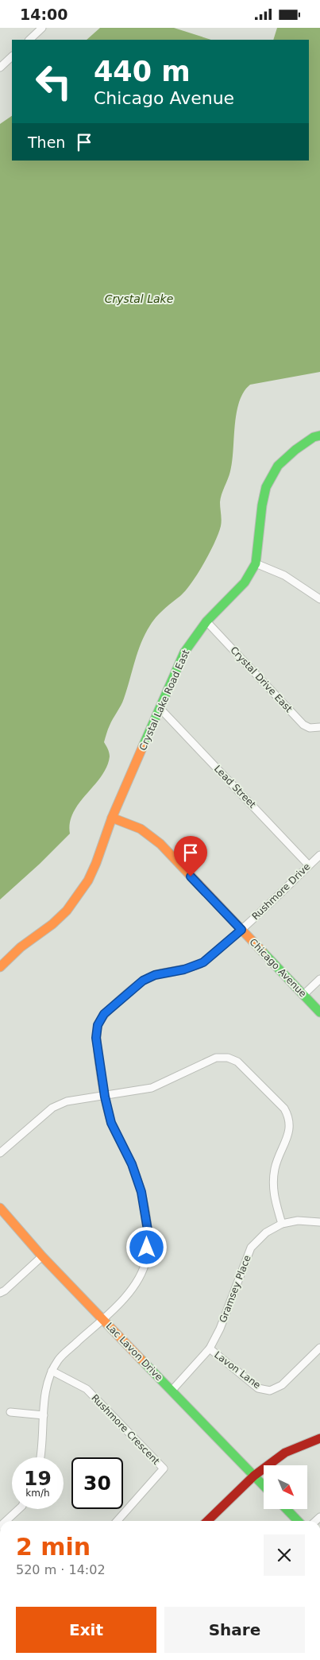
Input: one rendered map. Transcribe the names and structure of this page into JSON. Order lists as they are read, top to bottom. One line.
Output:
{"streets":{"street":["Crystal Drive East","Crystal Lake Road East","Lead Street","Rushmore Drive","Chicago Avenue","Gramsey Place","Lac Lavon Drive","Lavon Lane","Rushmore Crescent"]},"crossings":[["Crystal Drive East","Crystal Lake Road East"],["Crystal Lake Road East","Lead Street"],["Crystal Lake Road East","Chicago Avenue"],["Lead Street","Rushmore Drive"],["Rushmore Drive","Chicago Avenue"],["Rushmore Drive","Lac Lavon Drive"],["Rushmore Drive","Rushmore Crescent"],["Gramsey Place","Lac Lavon Drive"],["Gramsey Place","Lavon Lane"]],"water":["Crystal Lake"],"north":"bottom right","page":{"status":"14:00","turn":["440 m","Chicago Avenue"],"then":"Then","speed":"19 km/h","limit":"30","heading":["2 min","520 m · 14:02"],"buttons":["Exit","Share"]}}
